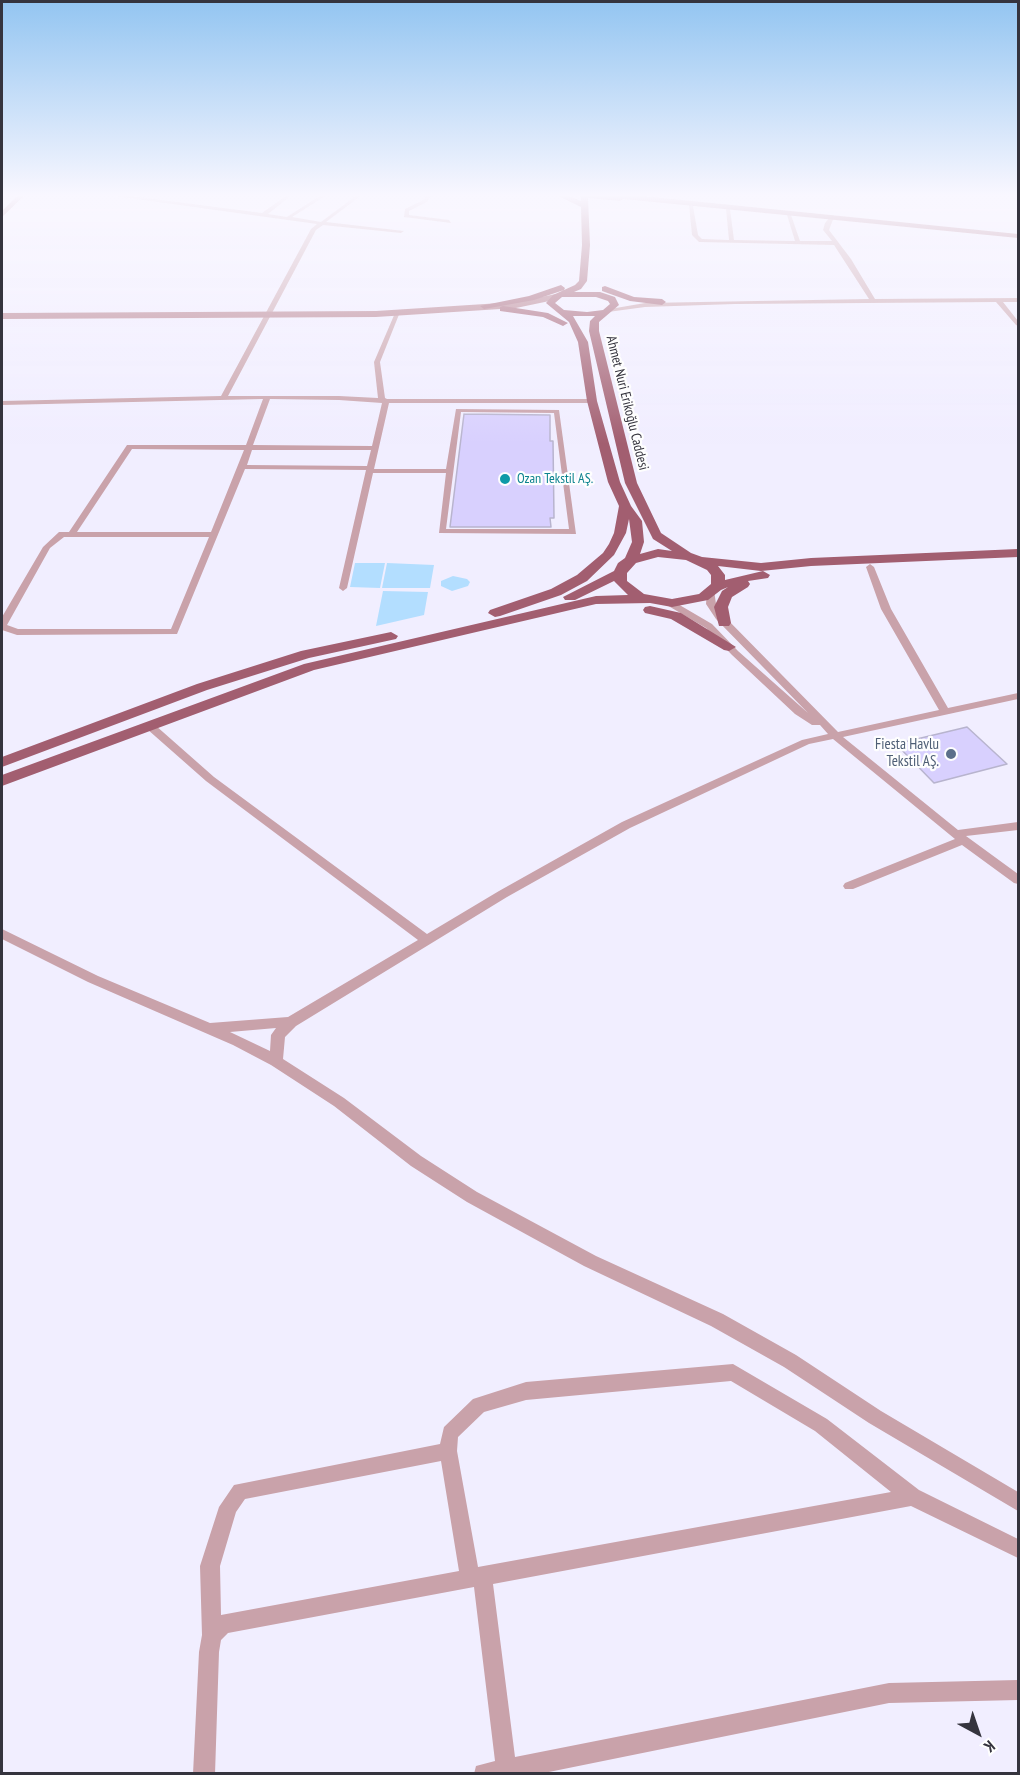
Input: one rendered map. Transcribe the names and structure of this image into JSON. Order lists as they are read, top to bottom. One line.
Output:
{"streets":{"main road":["Ahmet Nuri Erikoğlu Caddesi"]},"places":["Ozan Tekstil AŞ.","Fiesta Havlu Tekstil AŞ."],"north":"bottom right"}
